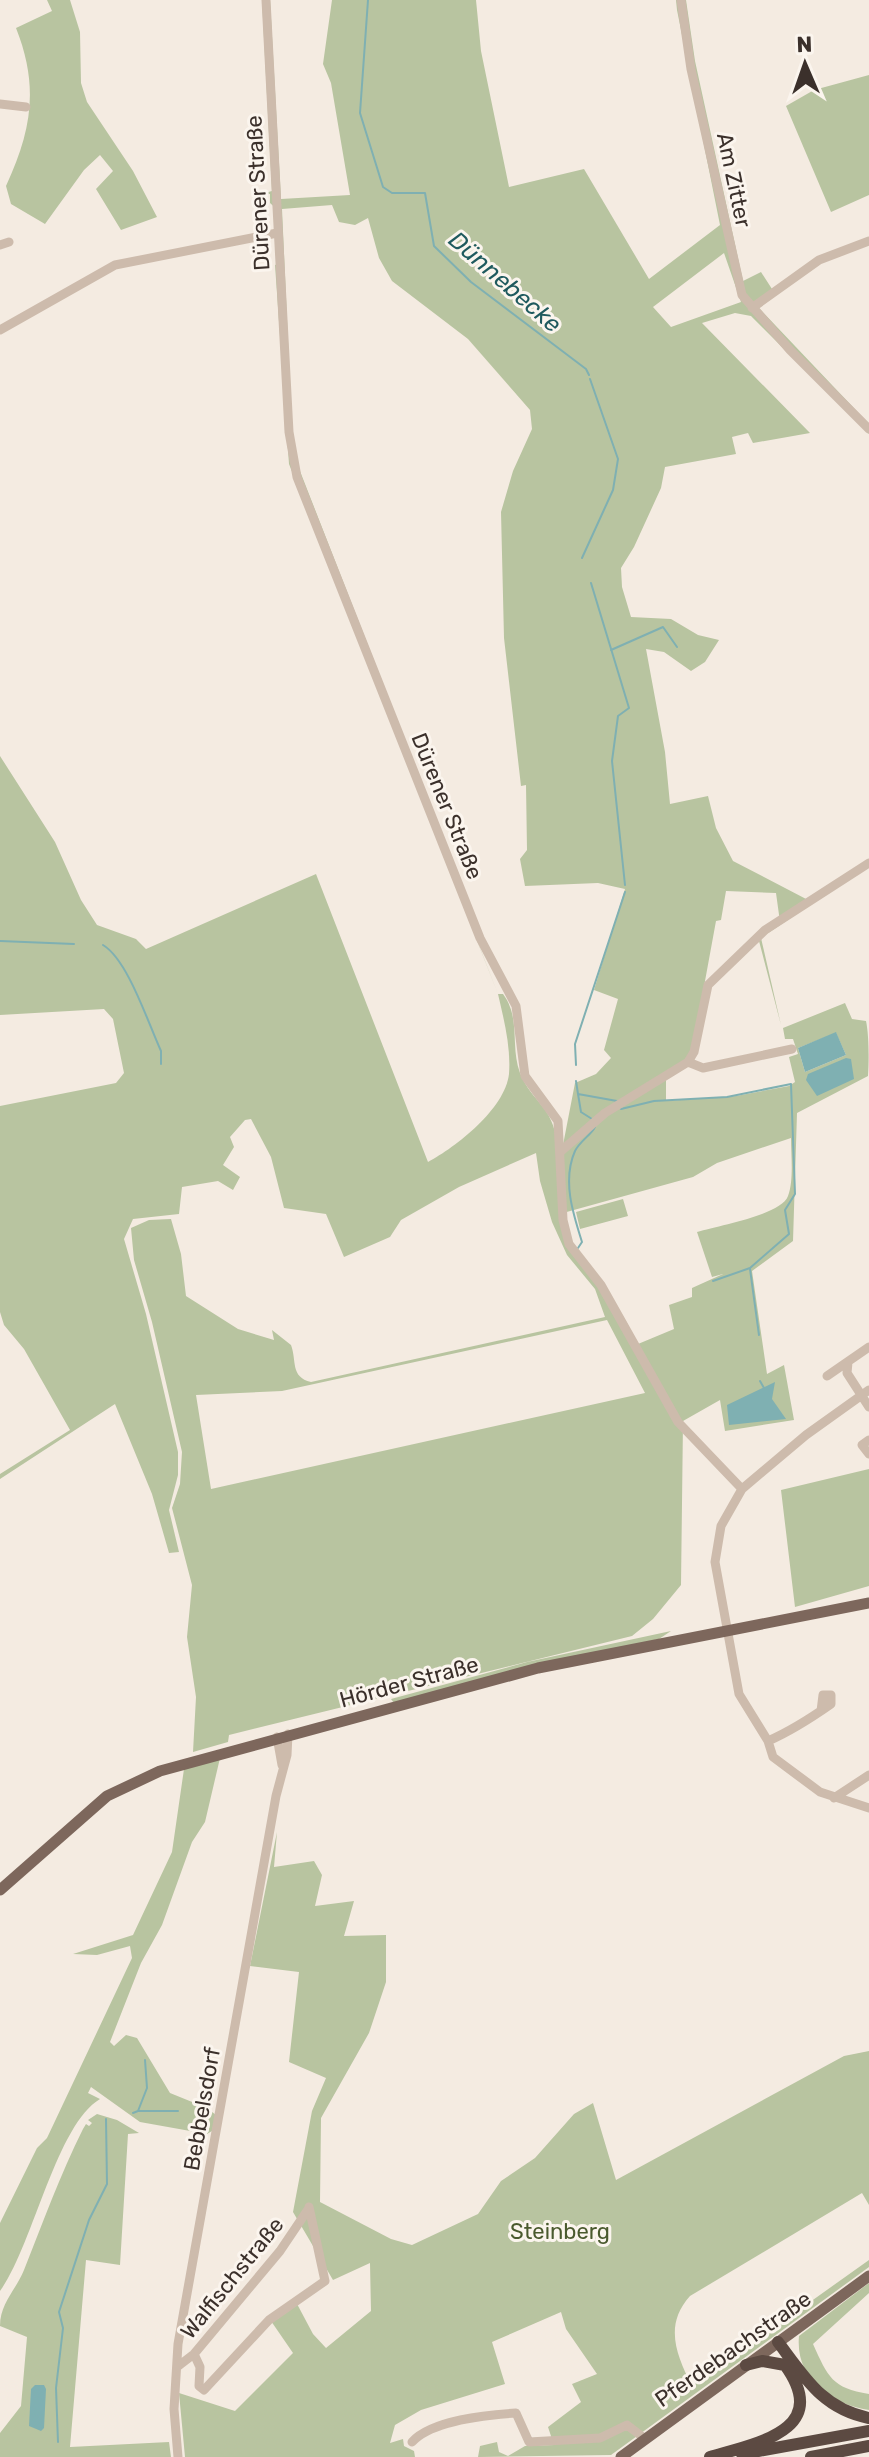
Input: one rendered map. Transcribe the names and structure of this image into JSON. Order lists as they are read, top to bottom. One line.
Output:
{"streets":{"main road":["Hörder Straße","Pferdebachstraße"],"street":["Am Zitter","Dürener Straße","Bebbelsdorf","Walfischstraße"]},"crossings":[["Hörder Straße","Bebbelsdorf"],["Bebbelsdorf","Walfischstraße"]],"water":["Dünnebecke"],"parks":["Steinberg"],"north":"top"}
